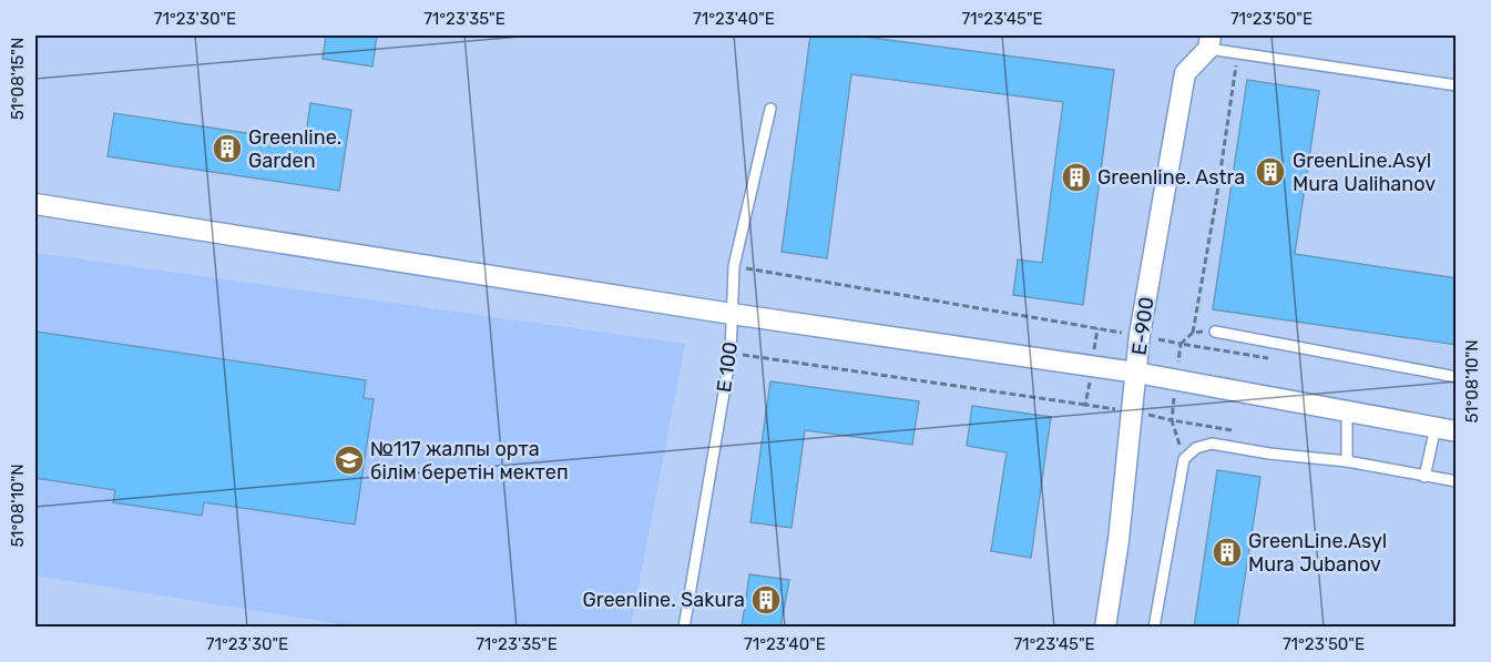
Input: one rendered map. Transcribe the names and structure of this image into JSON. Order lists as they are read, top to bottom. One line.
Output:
{"streets":{"street":["E-900"],"lane":["E 100"]},"places":{"building":["Greenline. Garden","GreenLine.Asyl Mura Ualihanov","Greenline. Astra","GreenLine.Asyl Mura Jubanov","Greenline. Sakura"],"school or university":["№117 жалпы орта білім беретін мектеп"]},"coordinates":["71°23'30\"E","71°23'35\"E","71°23'40\"E","71°23'45\"E","71°23'50\"E","51°08'15\"N","51°08'10\"N"]}
